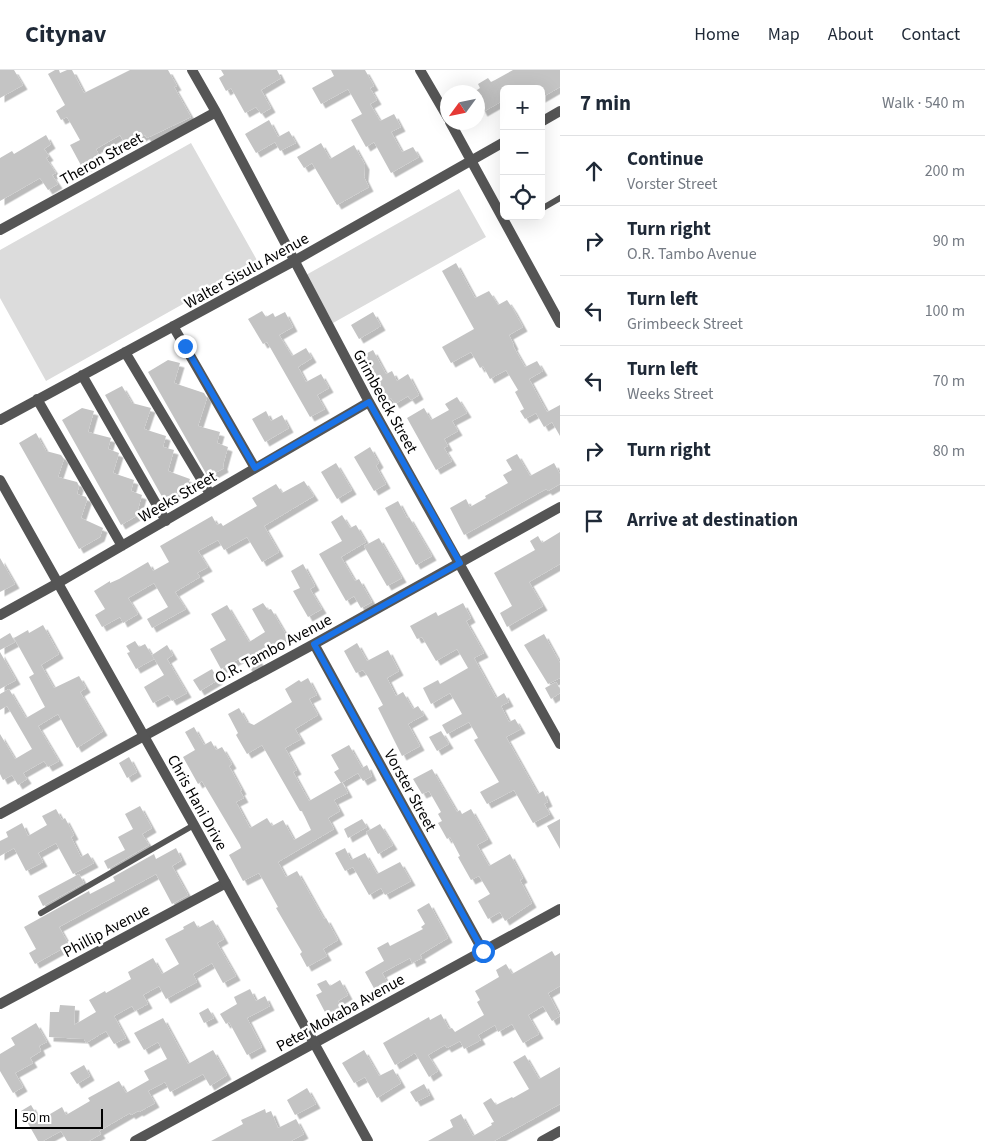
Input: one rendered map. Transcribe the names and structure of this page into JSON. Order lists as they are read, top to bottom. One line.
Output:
{"streets":{"street":["Theron Street","Walter Sisulu Avenue","Grimbeeck Street","Weeks Street","O.R. Tambo Avenue","Vorster Street","Chris Hani Drive","Phillip Avenue","Peter Mokaba Avenue"]},"crossings":[["Theron Street","Grimbeeck Street"],["Walter Sisulu Avenue","Grimbeeck Street"],["Grimbeeck Street","Weeks Street"],["Grimbeeck Street","O.R. Tambo Avenue"],["Weeks Street","Chris Hani Drive"],["O.R. Tambo Avenue","Vorster Street"],["O.R. Tambo Avenue","Chris Hani Drive"],["Vorster Street","Peter Mokaba Avenue"],["Chris Hani Drive","Phillip Avenue"],["Chris Hani Drive","Peter Mokaba Avenue"]],"scale_bar":"50 m","north":"bottom left","page":{"header":"Citynav","nav":["Home","Map","About","Contact"],"heading":["7 min","Walk · 540 m"],"map_buttons":["+","−"],"list":[["Continue","Vorster Street","200 m"],["Turn right","O.R. Tambo Avenue","90 m"],["Turn left","Grimbeeck Street","100 m"],["Turn left","Weeks Street","70 m"],["Turn right","80 m"],"Arrive at destination"],"scale":"50 m"}}
